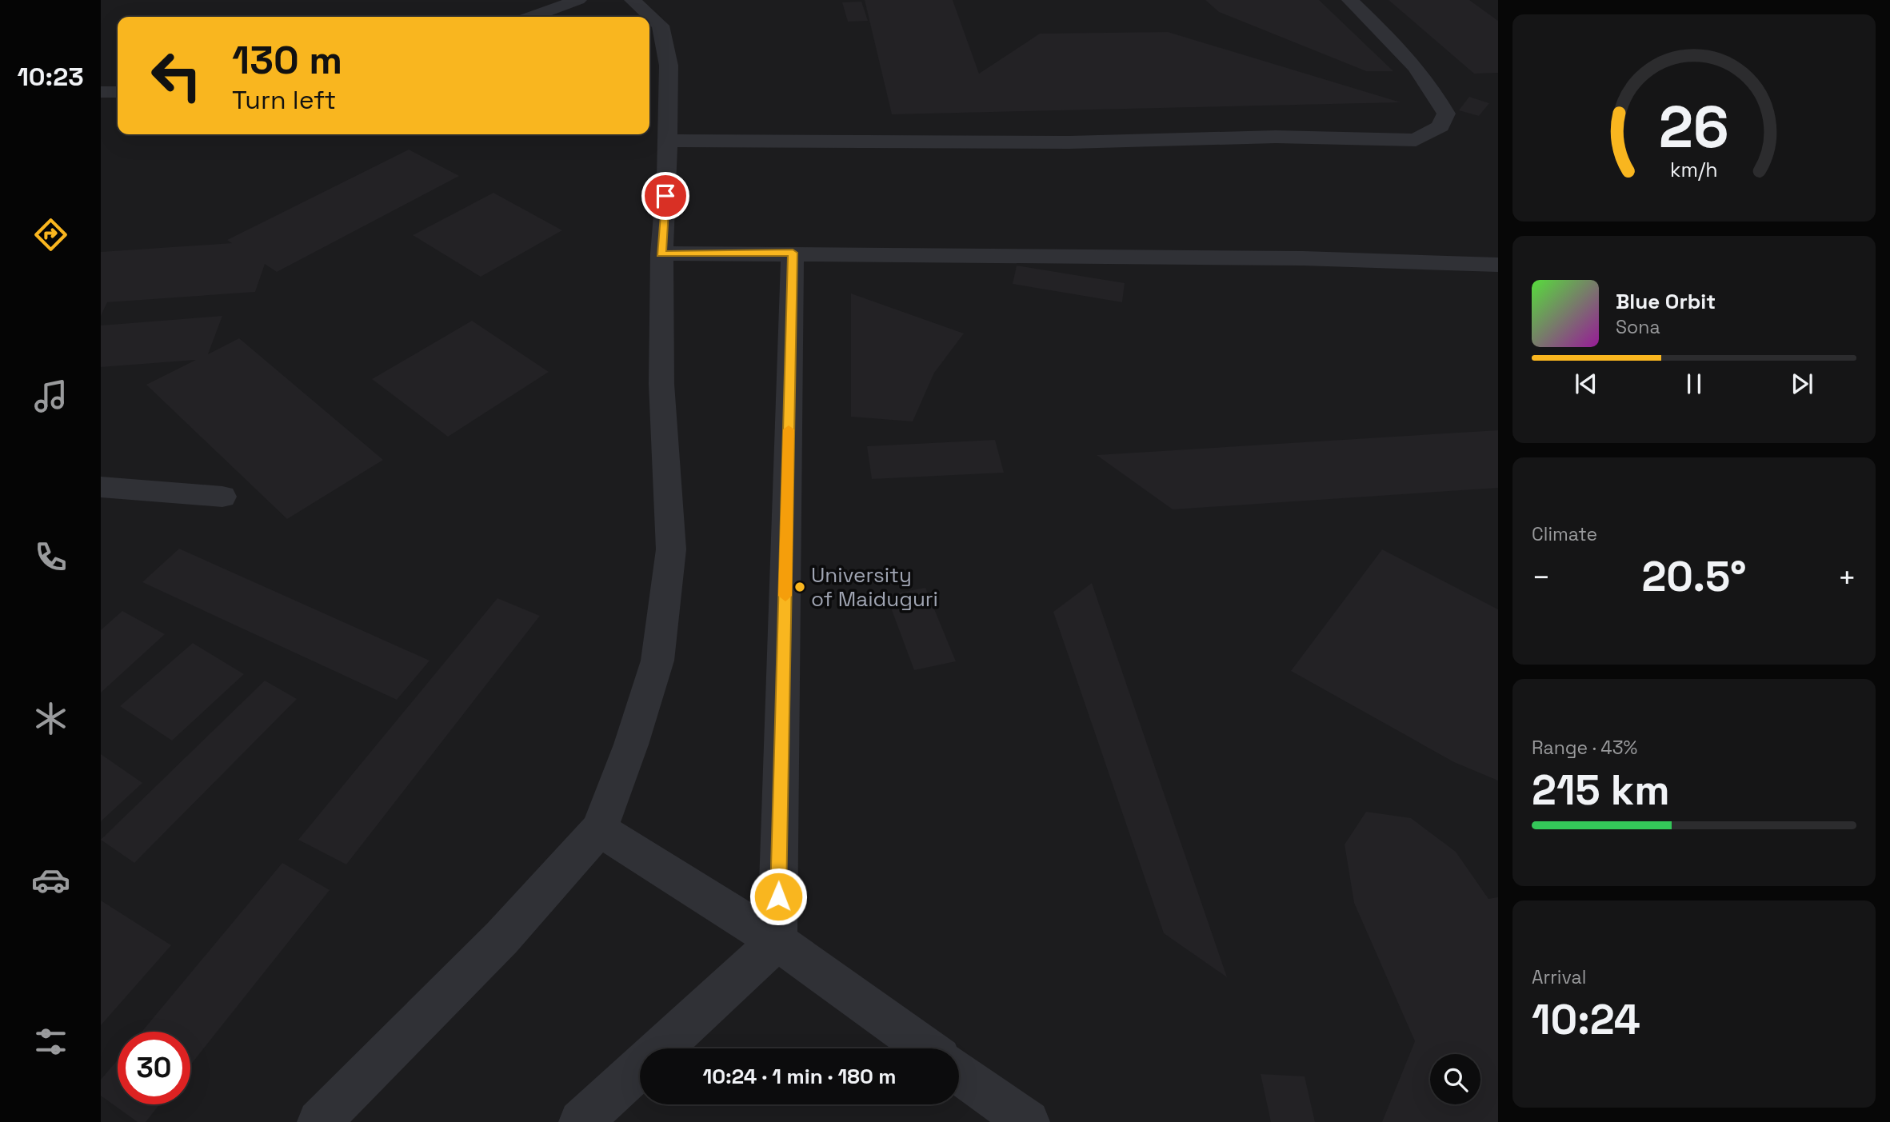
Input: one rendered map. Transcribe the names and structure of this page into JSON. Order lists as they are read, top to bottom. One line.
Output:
{"places":["University of Maiduguri"],"page":{"tabs":"10:23","turn":["130 m","Turn left"],"song":["Blue Orbit","Sona"],"tile":["Climate",["Range · 43%","215 km"],["Arrival","10:24"]],"heat":["−","20.5°","+"],"limit":"30","trip":"10:24 · 1 min · 180 m","gauge":["26","km/h"]}}
